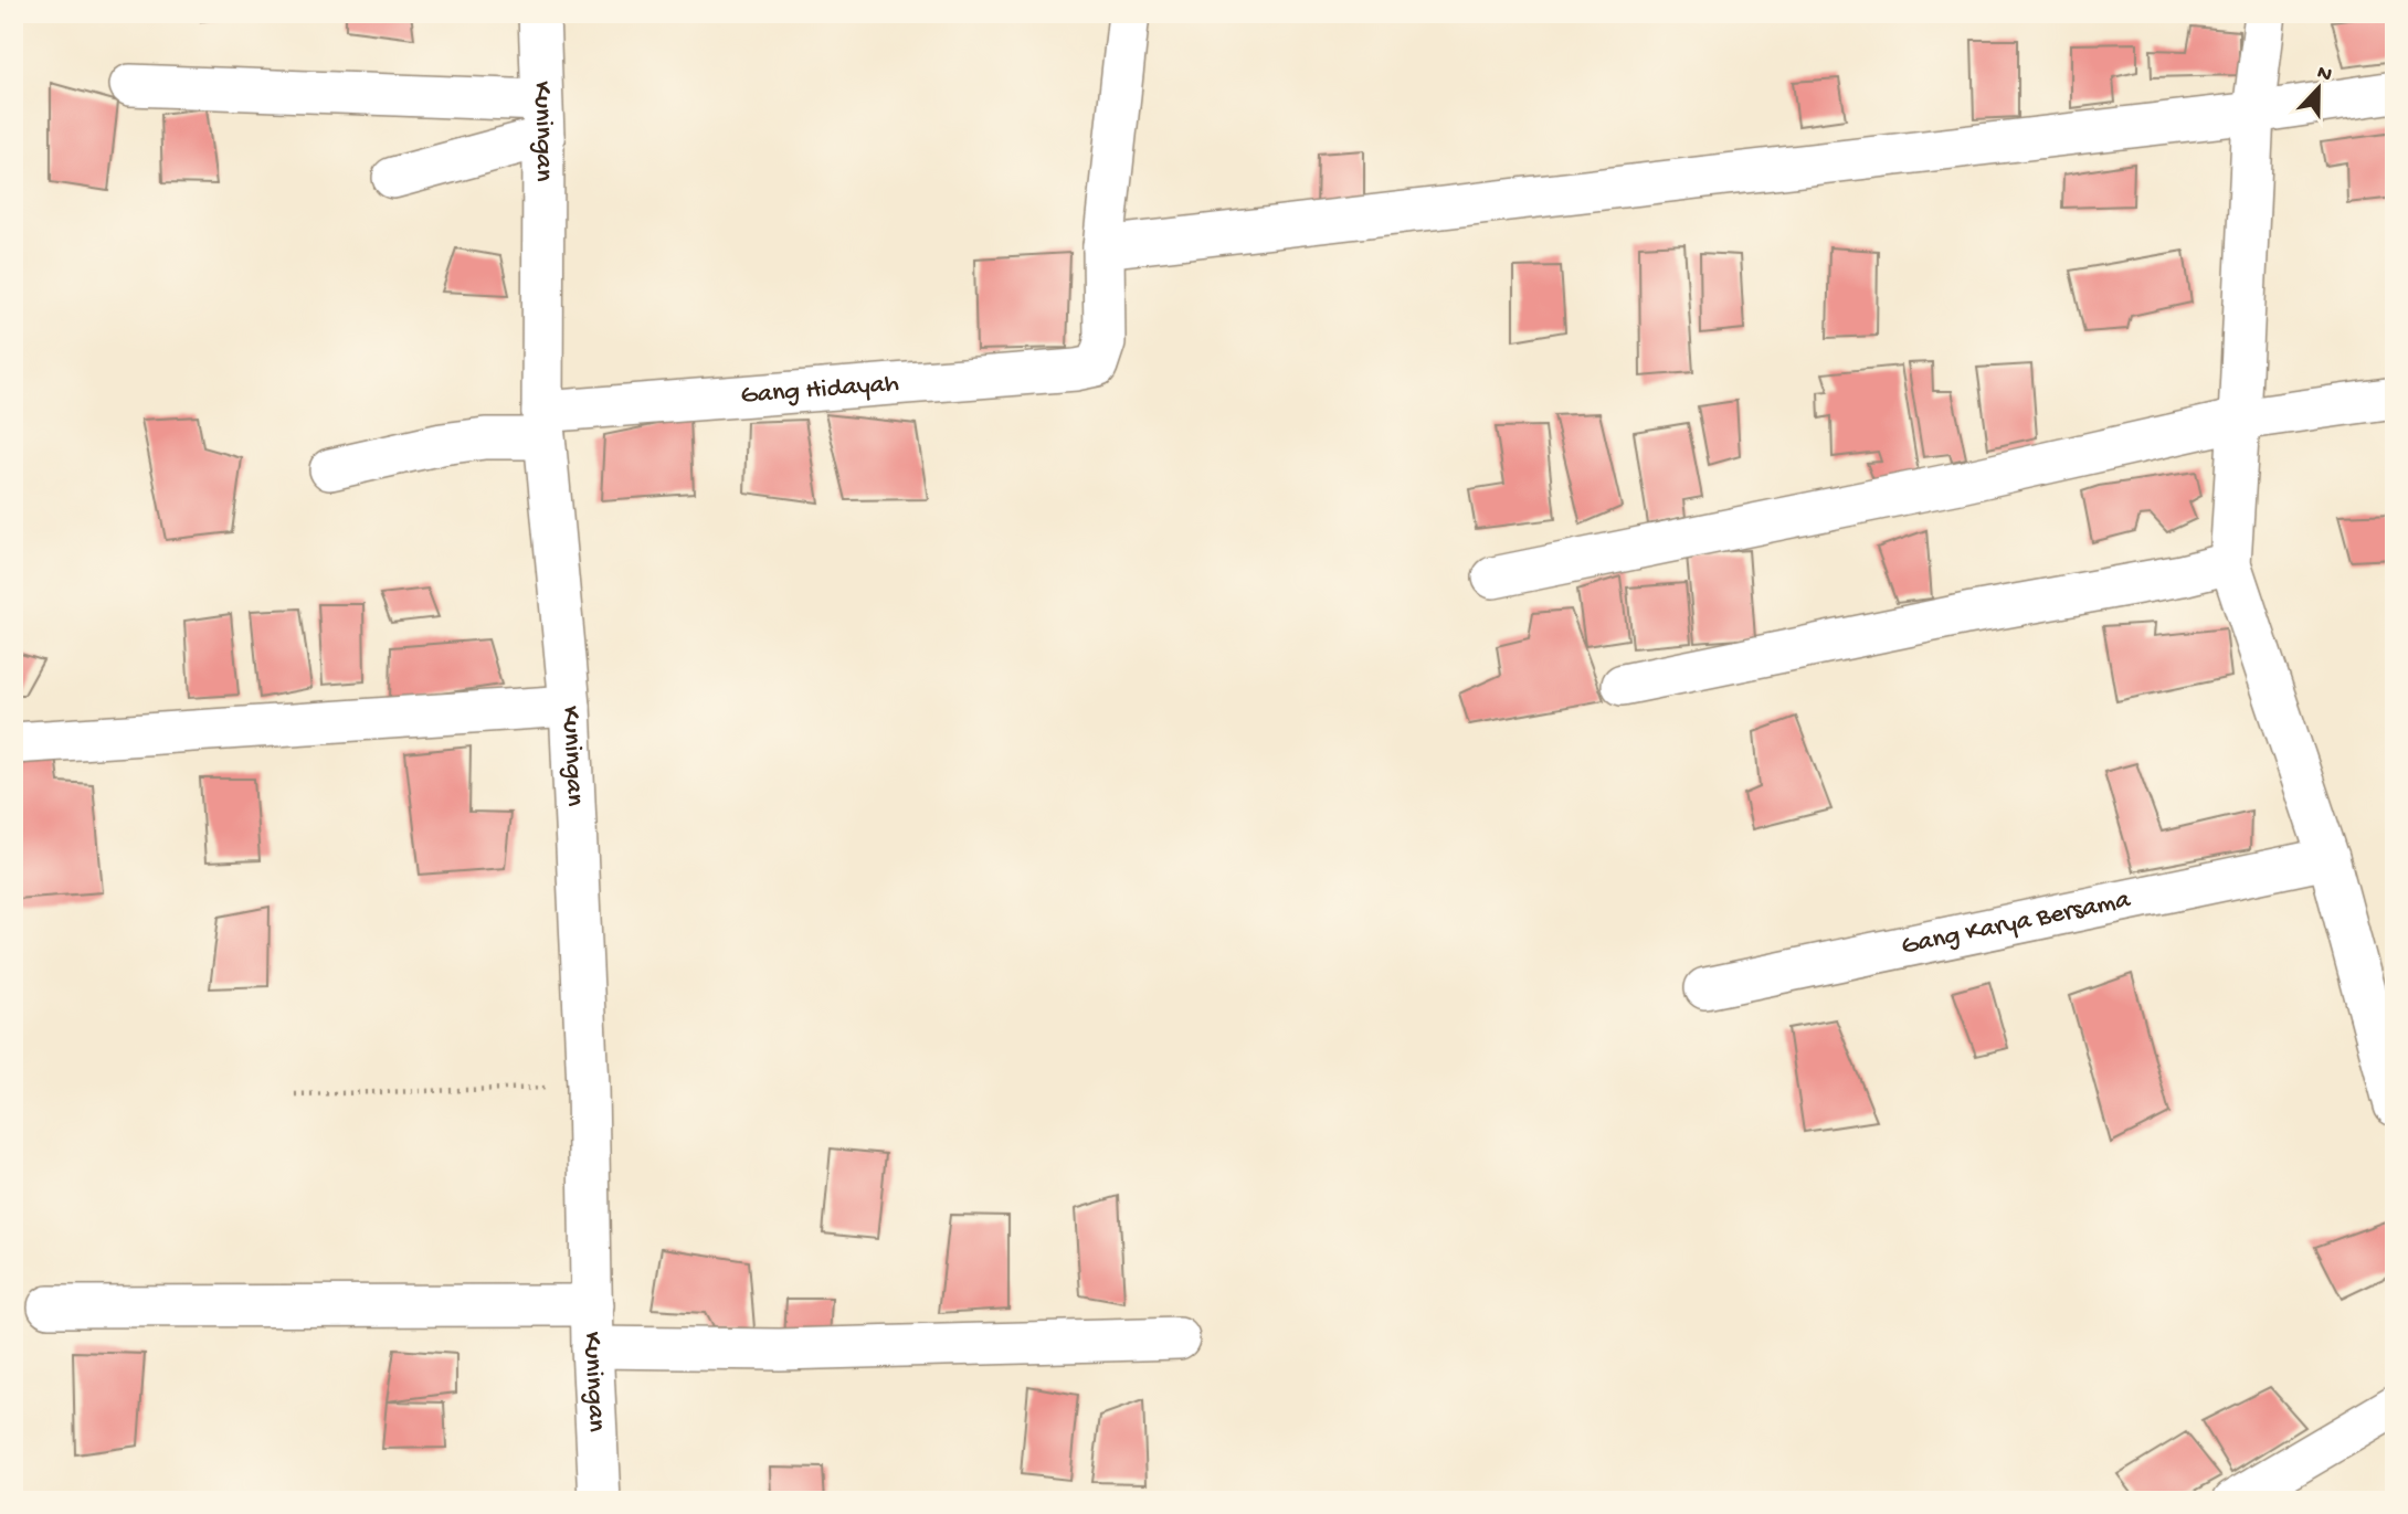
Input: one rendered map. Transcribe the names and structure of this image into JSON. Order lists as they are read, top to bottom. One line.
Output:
{"streets":{"street":["Kuningan","Gang Hidayah","Gang Karya Bersama"]},"crossings":[["Kuningan","Gang Hidayah"]],"north":"top"}
